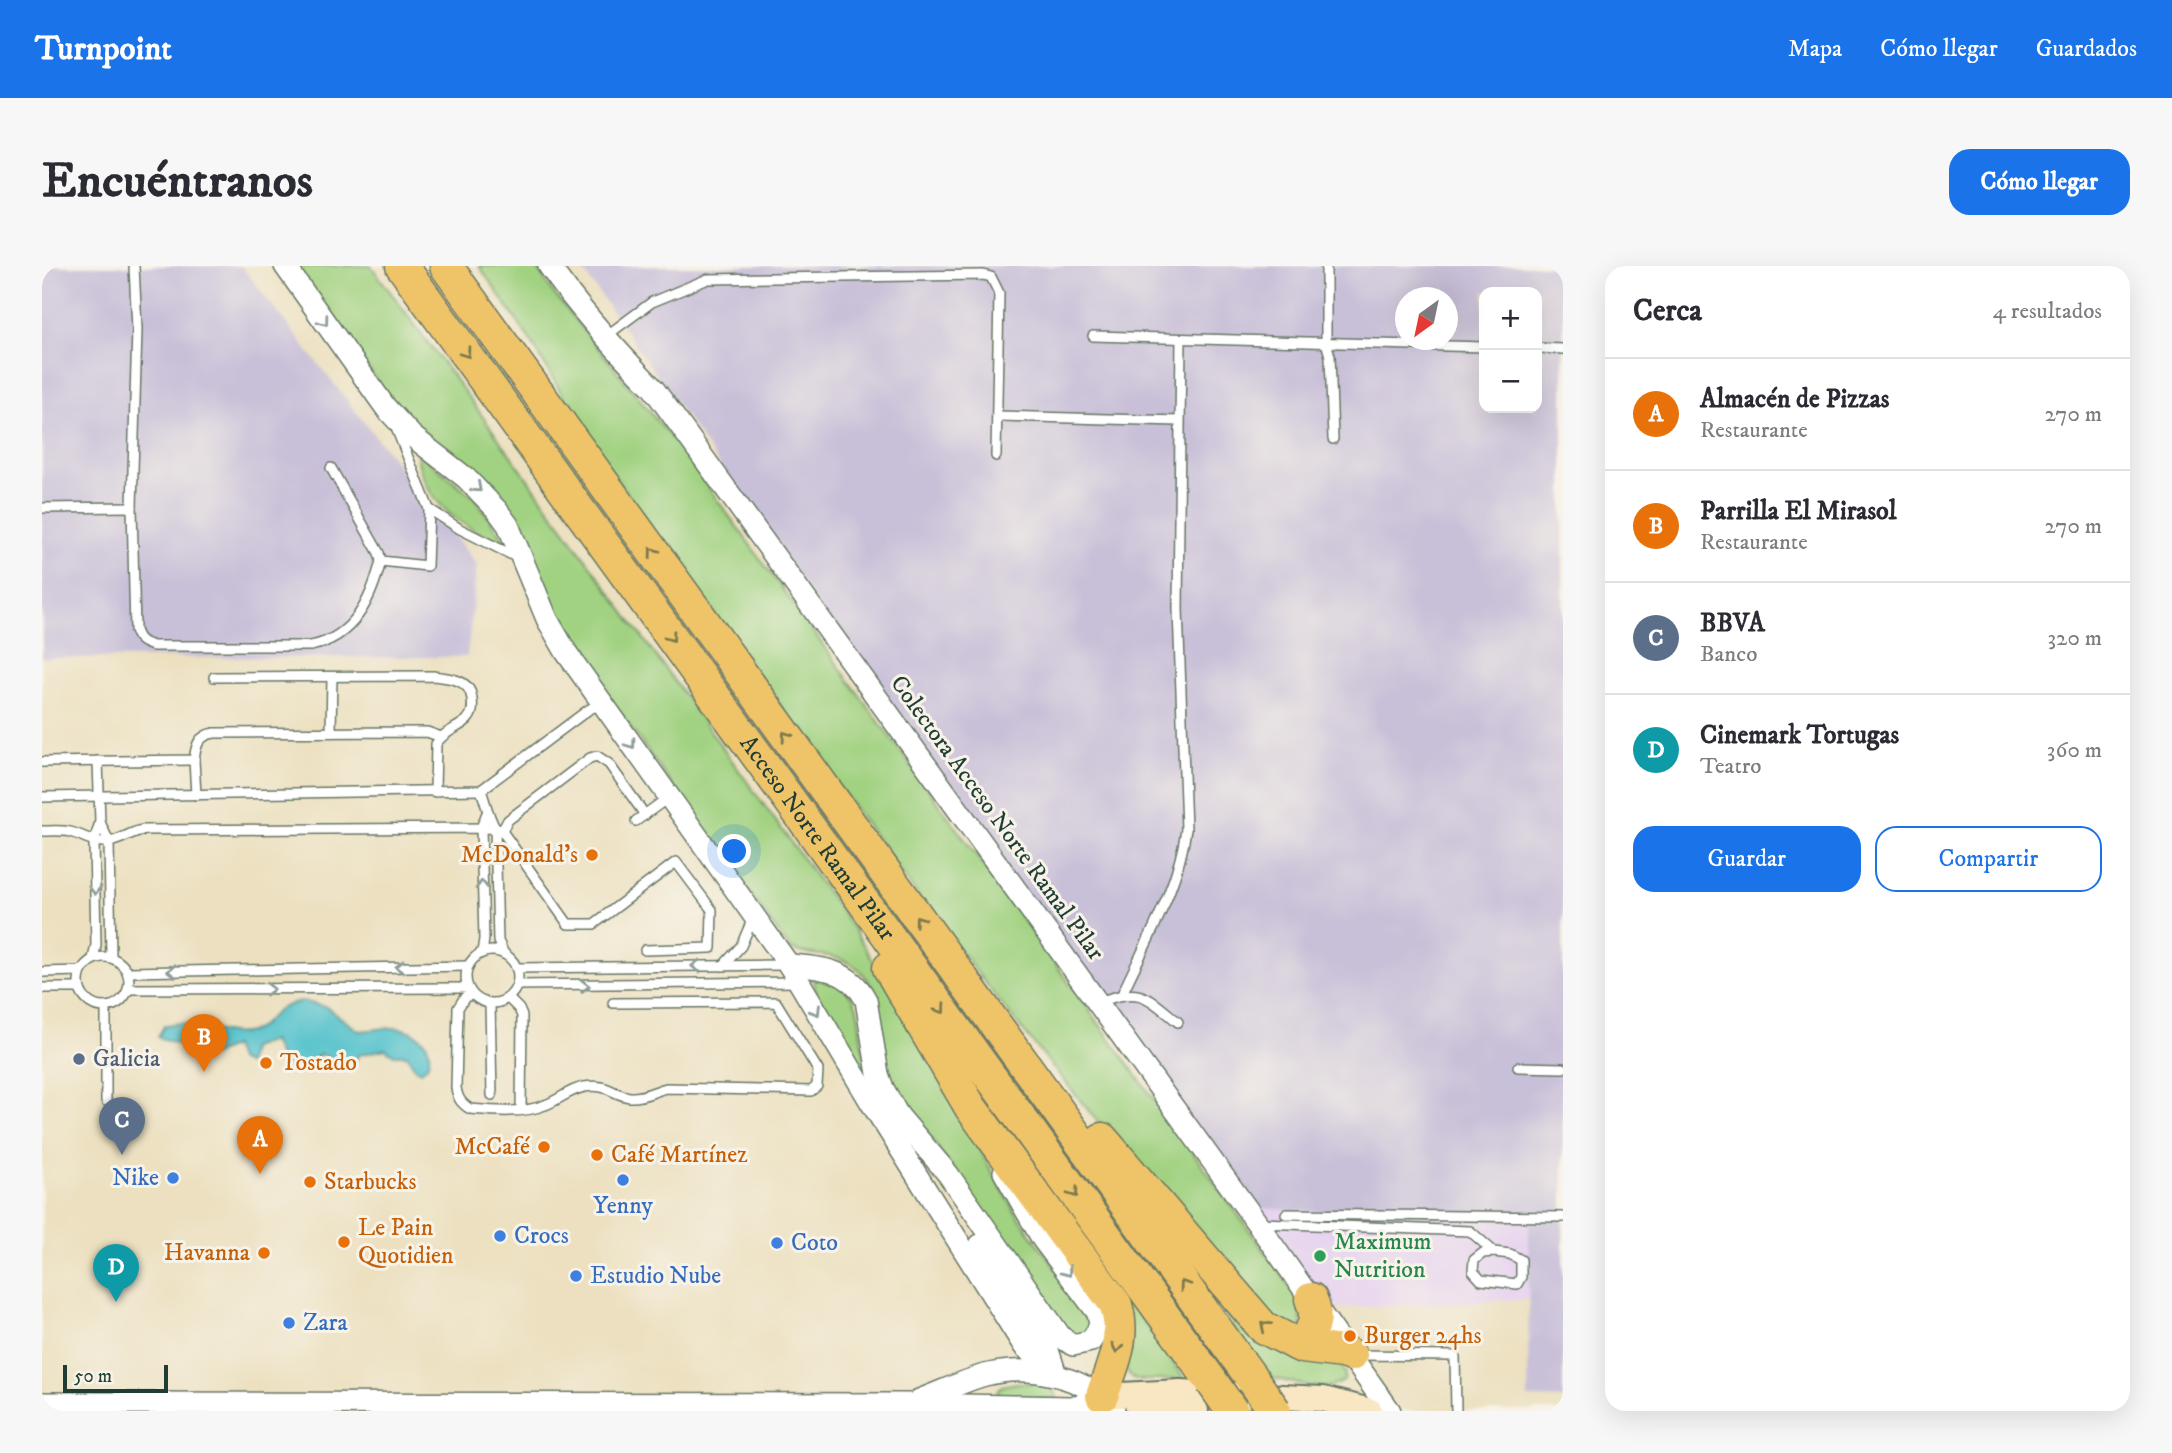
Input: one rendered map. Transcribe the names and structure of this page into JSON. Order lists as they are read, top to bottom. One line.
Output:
{"streets":{"highway":["Acceso Norte Ramal Pilar"],"street":["Colectora Acceso Norte Ramal Pilar"]},"places":["McDonald's","Galicia","Tostado","McCafé","Café Martínez","Nike","Yenny","Starbucks","Crocs","Le Pain Quotidien","Coto","Havanna","Maximum Nutrition","Estudio Nube","Zara","Burger 24hs"],"scale_bar":"50 m","north":"bottom left","page":{"header":"Turnpoint","nav":["Mapa","Cómo llegar","Guardados"],"buttons":["Cómo llegar",["Guardar","Compartir"]],"title":"Encuéntranos","heading":["Cerca","4 resultados"],"map_buttons":["+","−"],"list":[{"mark":"A","name":"Almacén de Pizzas","note":"Restaurante","value":"270 m"},{"mark":"B","name":"Parrilla El Mirasol","note":"Restaurante","value":"270 m"},{"mark":"C","name":"BBVA","note":"Banco","value":"320 m"},{"mark":"D","name":"Cinemark Tortugas","note":"Teatro","value":"360 m"}],"pins":["B","C","A","D"],"scale":"50 m"}}
